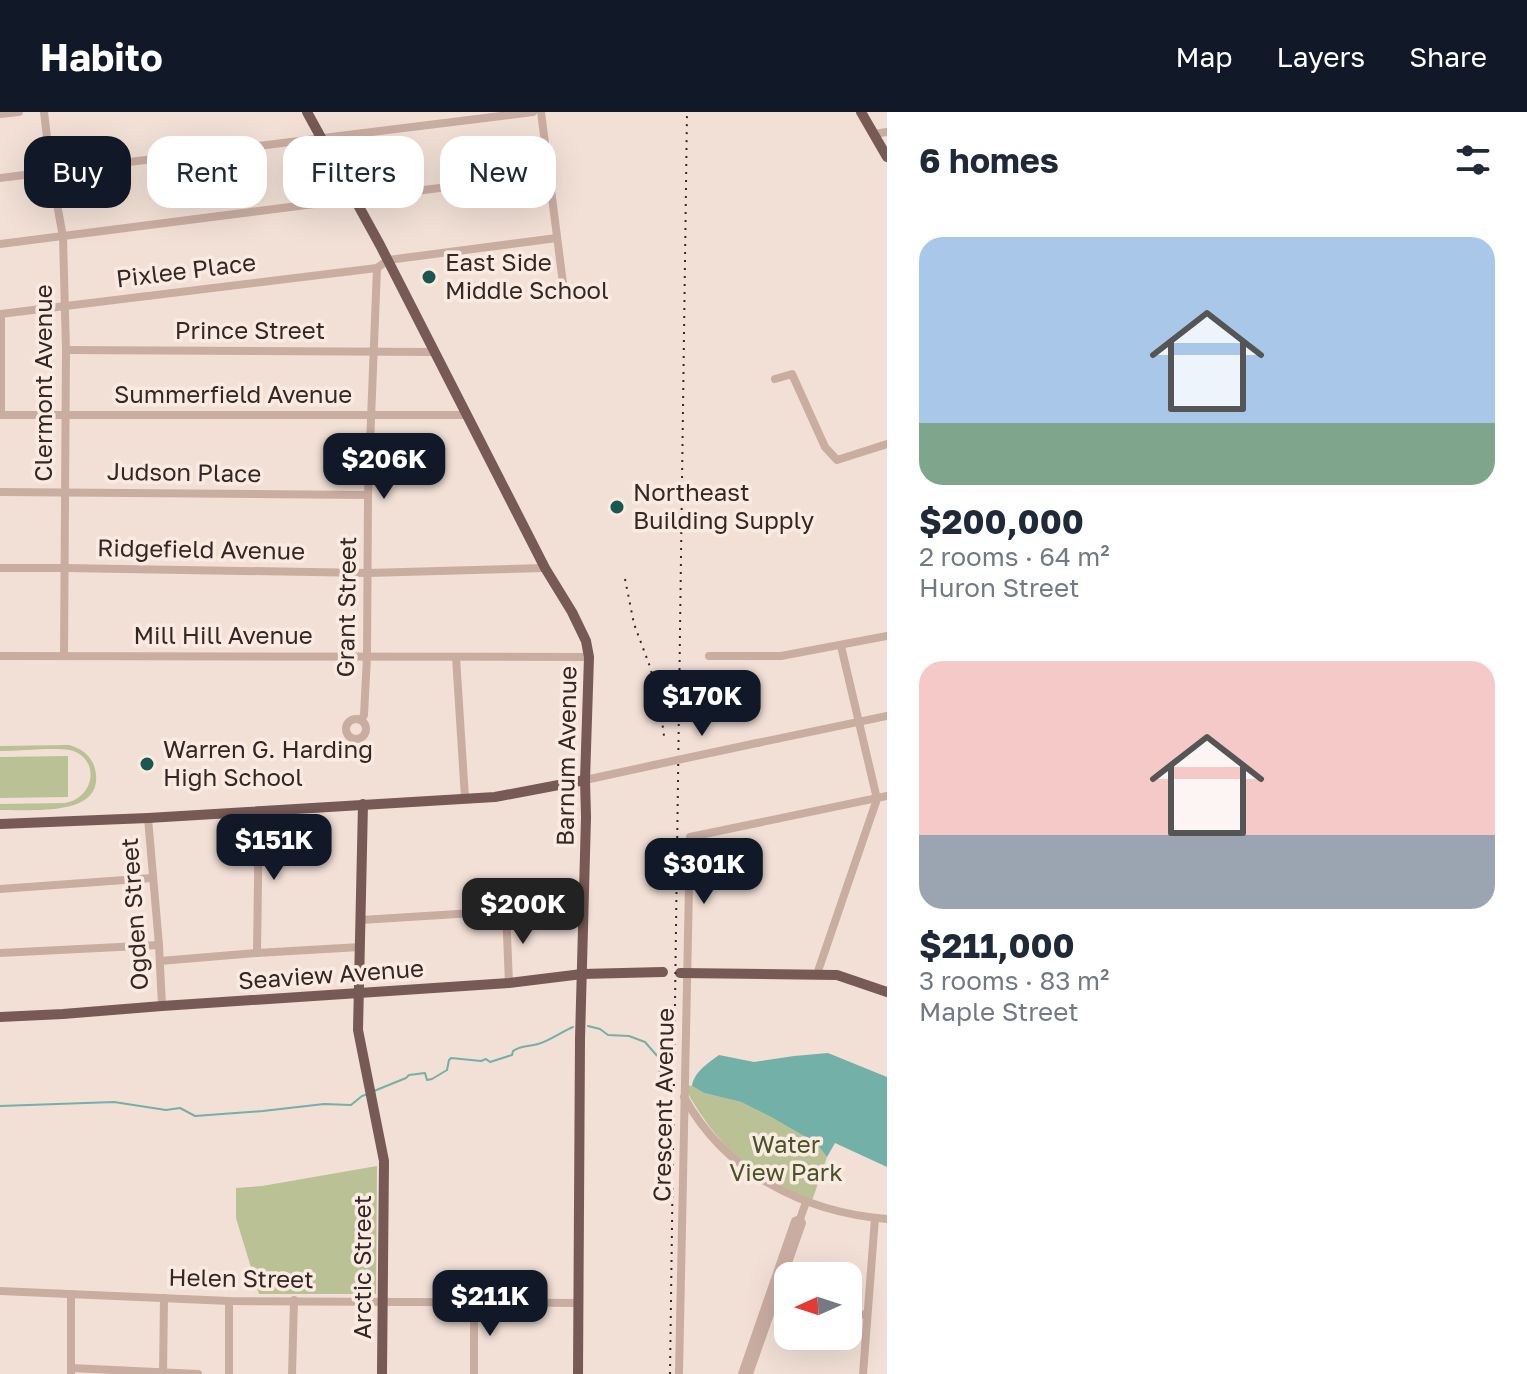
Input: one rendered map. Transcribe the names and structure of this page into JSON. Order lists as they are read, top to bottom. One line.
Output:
{"streets":{"main road":["Barnum Avenue","Seaview Avenue","Arctic Street"],"street":["Pixlee Place","Prince Street","Clermont Avenue","Summerfield Avenue","Judson Place","Ridgefield Avenue","Grant Street","Mill Hill Avenue","Ogden Street","Crescent Avenue","Helen Street"]},"crossings":[["Pixlee Place","Clermont Avenue"],["Pixlee Place","Grant Street"],["Prince Street","Clermont Avenue"],["Prince Street","Grant Street"],["Prince Street","Barnum Avenue"],["Clermont Avenue","Summerfield Avenue"],["Clermont Avenue","Judson Place"],["Clermont Avenue","Ridgefield Avenue"],["Clermont Avenue","Mill Hill Avenue"],["Summerfield Avenue","Grant Street"],["Summerfield Avenue","Barnum Avenue"],["Judson Place","Grant Street"],["Ridgefield Avenue","Grant Street"],["Ridgefield Avenue","Barnum Avenue"],["Grant Street","Mill Hill Avenue"],["Mill Hill Avenue","Barnum Avenue"],["Barnum Avenue","Seaview Avenue"],["Barnum Avenue","Helen Street"],["Ogden Street","Seaview Avenue"],["Seaview Avenue","Arctic Street"],["Arctic Street","Helen Street"]],"parks":["Water View Park"],"places":["East Side Middle School","Northeast Building Supply","Warren G. Harding High School"],"north":"left","page":{"header":"Habito","nav":["Map","Layers","Share"],"heading":"6 homes","chip":["Buy","Rent","Filters","New"],"list":[{"name":"$200,000","note":"2 rooms · 64 m² · Huron Street"},{"name":"$211,000","note":"3 rooms · 83 m² · Maple Street"}],"price":["$206K","$170K","$151K","$301K","$200K","$211K"]}}
